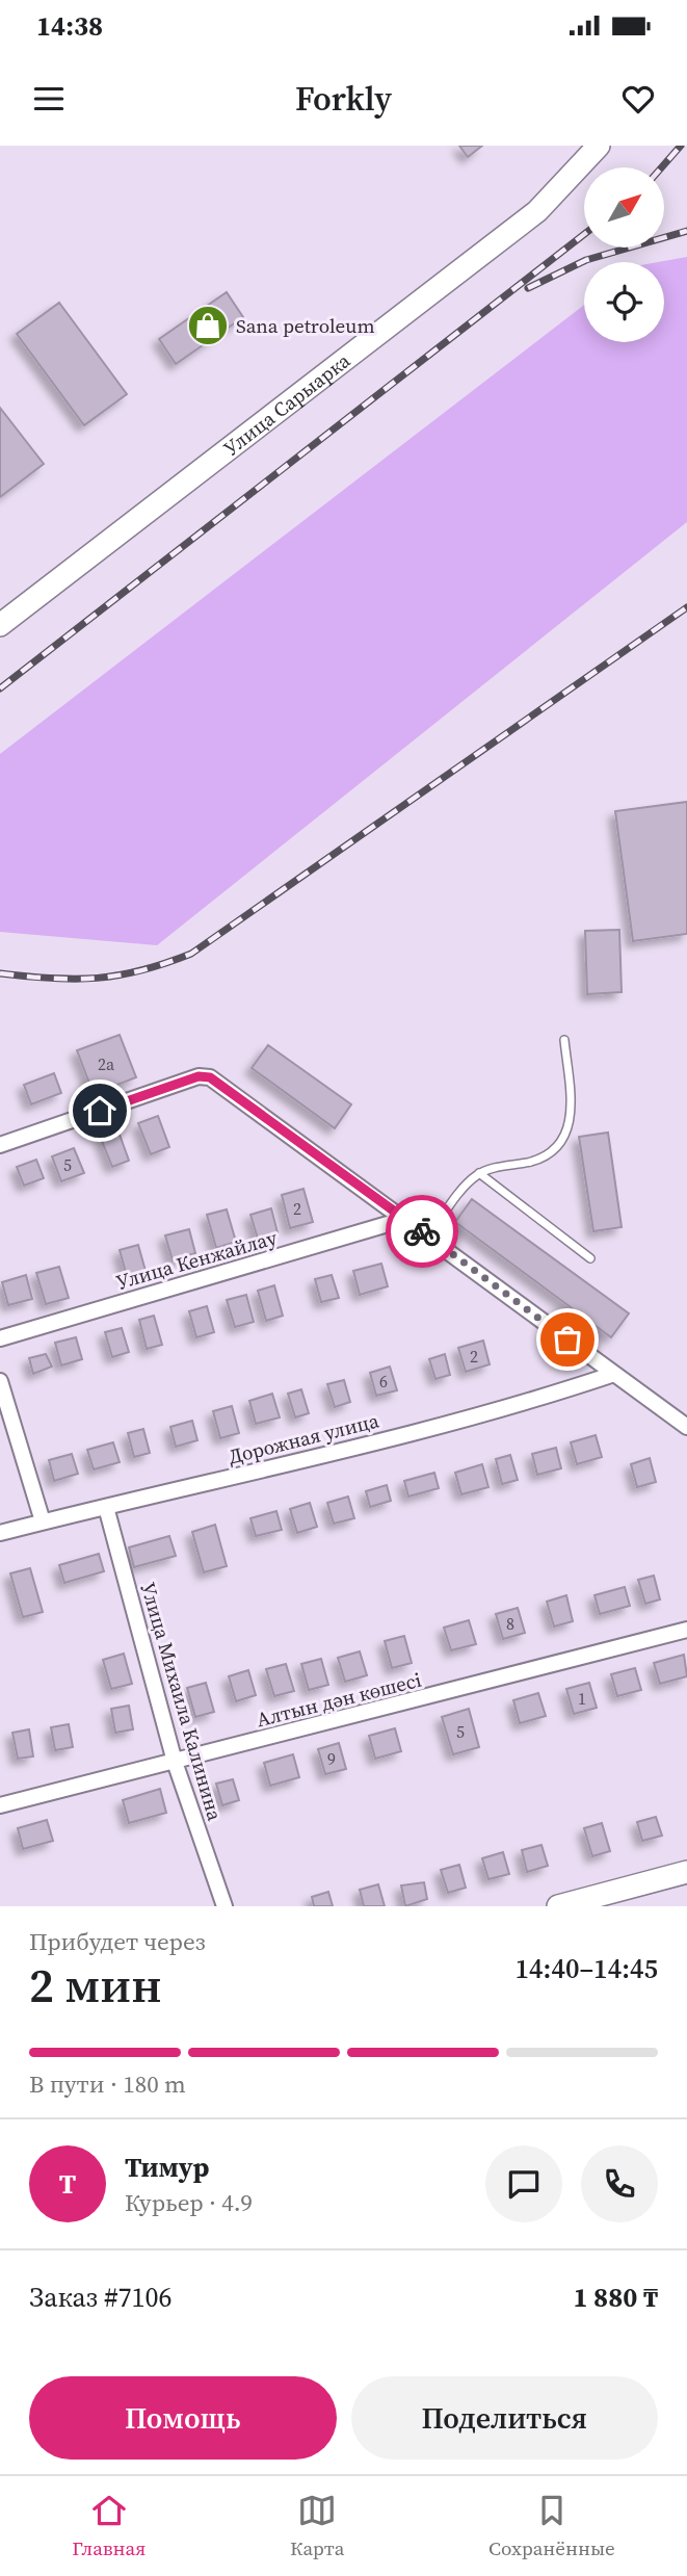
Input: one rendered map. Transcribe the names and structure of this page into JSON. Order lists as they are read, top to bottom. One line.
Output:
{"streets":{"main road":["Улица Сарыарка"],"street":["Улица Кенжайлау","Дорожная улица","Алтын дән көшесі","Улица Михаила Калинина"]},"crossings":[["Дорожная улица","Улица Михаила Калинина"],["Алтын дән көшесі","Улица Михаила Калинина"]],"places":{"shop":["Sana petroleum"]},"house_numbers":["2а","5","2","2","6","8","1","5","9"],"north":"top right","page":{"status":"14:38","header":"Forkly","heading":["2 мин","Прибудет через","14:40–14:45"],"panel":["Тимур","Курьер · 4.9","Заказ #7106","1 880 ₸"],"bar":"В пути · 180 m","round":"Т","buttons":["Помощь","Поделиться"],"tabs":["Главная","Карта","Сохранённые"]}}
